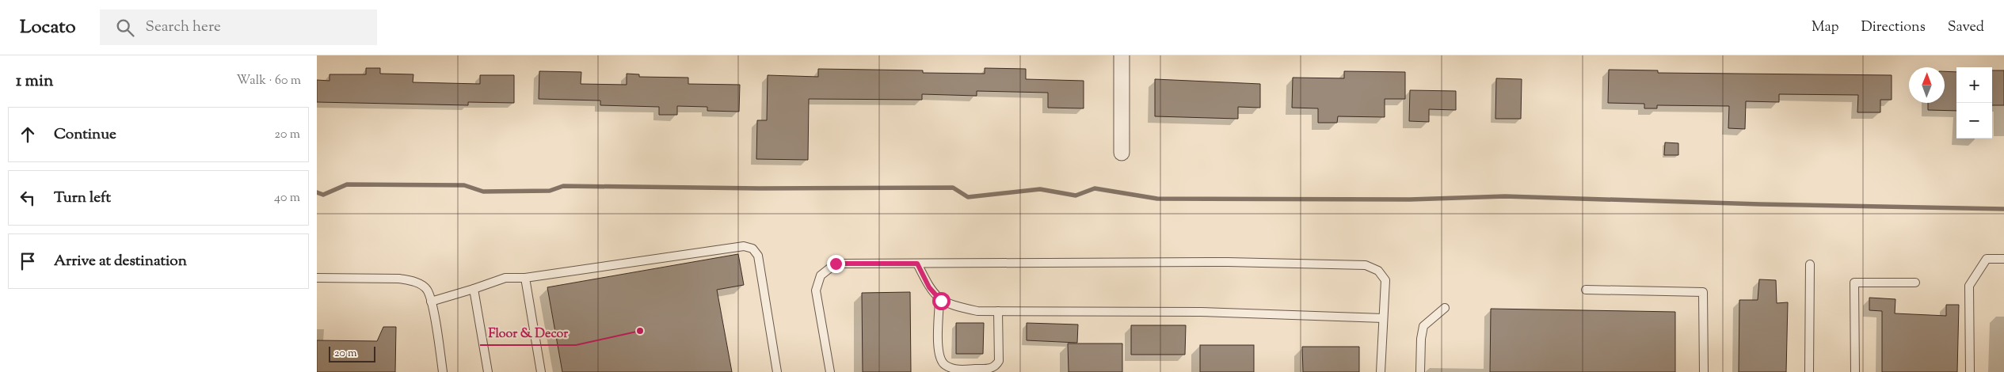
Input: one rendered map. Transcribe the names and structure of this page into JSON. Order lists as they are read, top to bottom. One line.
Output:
{"places":["Floor & Decor"],"scale_bar":"20 m","north":"top","page":{"header":"Locato","search":"Search here","nav":["Map","Directions","Saved"],"heading":["1 min","Walk · 60 m"],"map_buttons":["+","−"],"list":[["Continue","20 m"],["Turn left","40 m"],"Arrive at destination"],"scale":"20 m"}}
